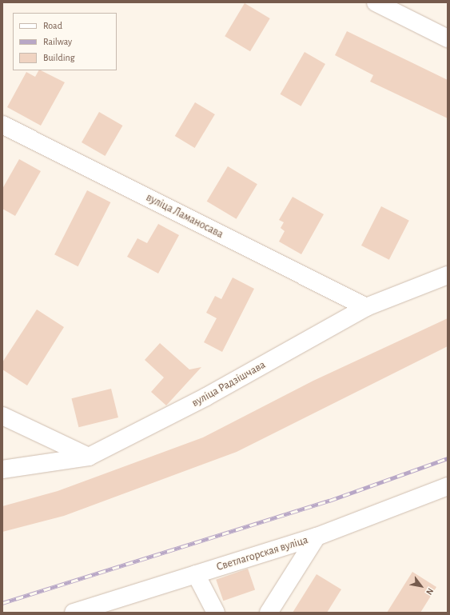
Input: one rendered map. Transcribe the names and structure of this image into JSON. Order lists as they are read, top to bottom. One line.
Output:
{"streets":{"street":["вуліца Ламаносава","вуліца Радзішчава","Светлагорская вуліца"]},"crossings":[["вуліца Ламаносава","вуліца Радзішчава"]],"legend":["Road","Railway","Building"],"north":"bottom right"}
